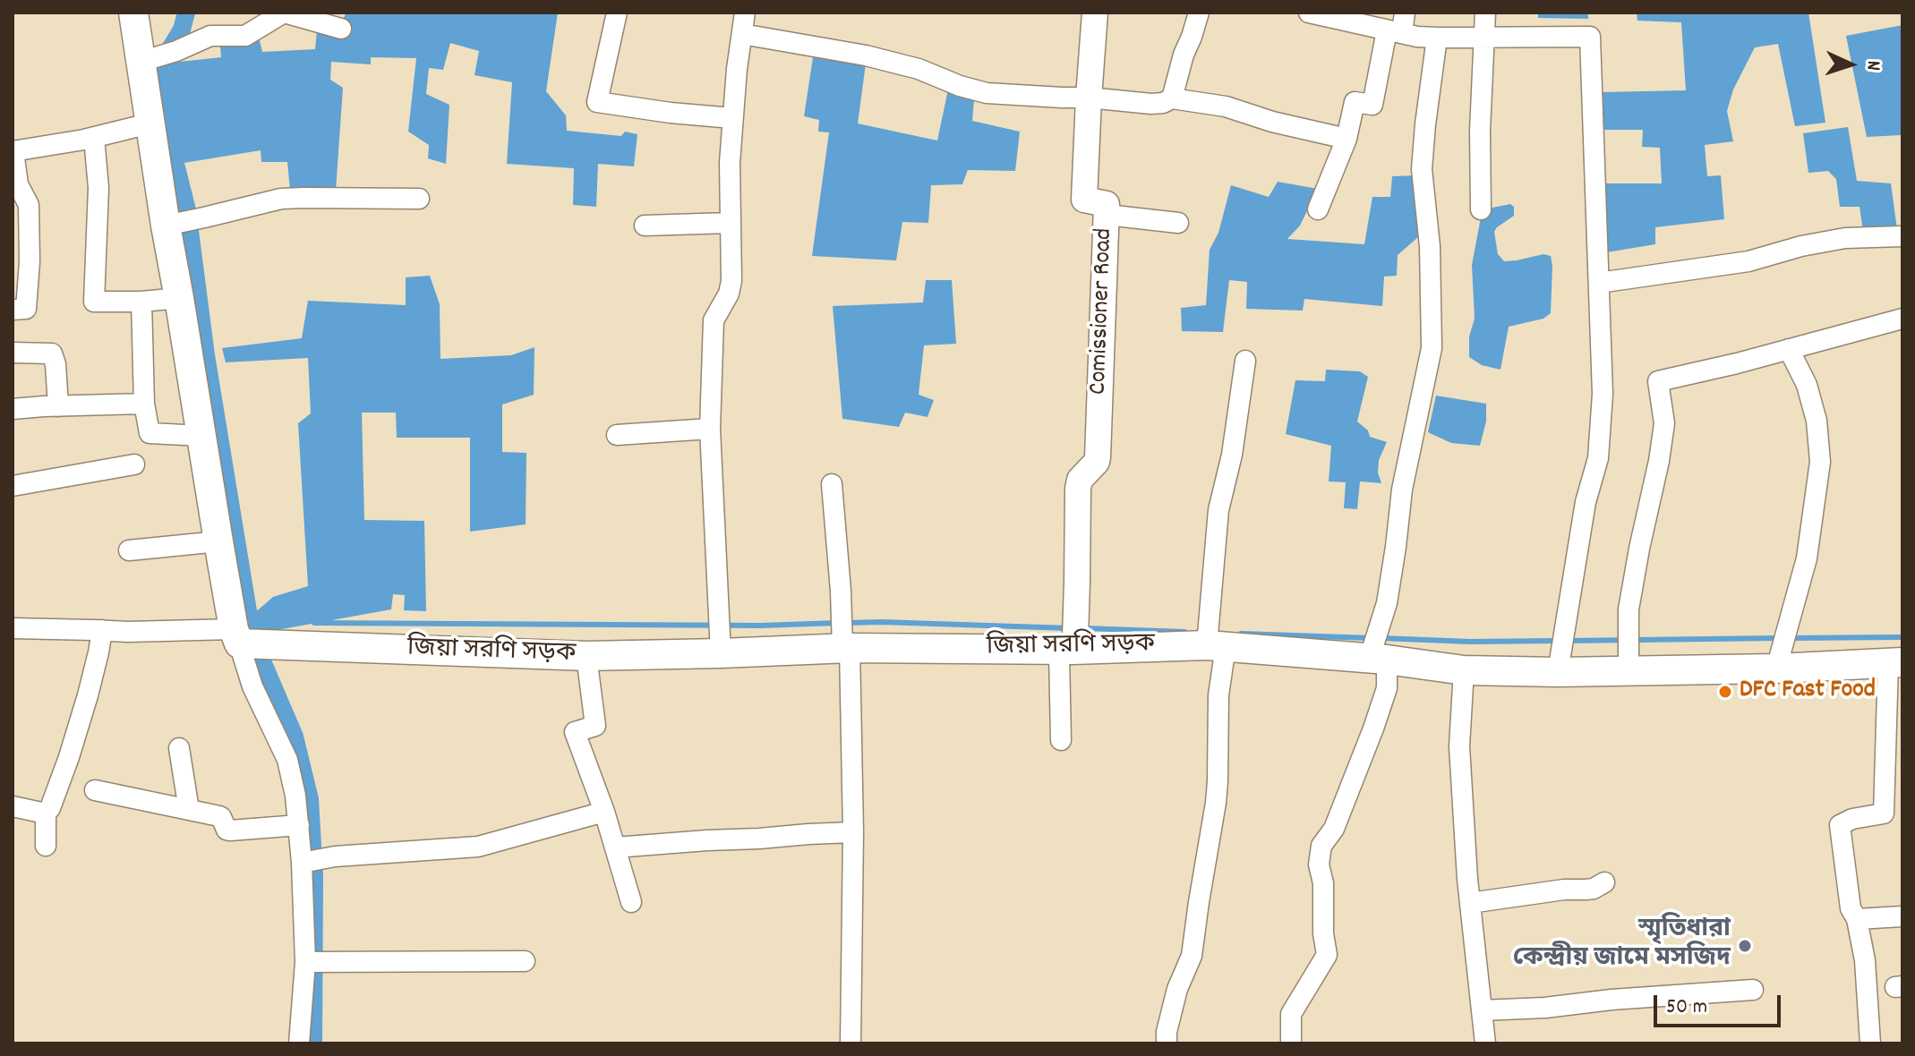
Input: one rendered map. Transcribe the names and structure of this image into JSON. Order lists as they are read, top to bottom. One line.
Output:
{"streets":{"main road":["জিয়া সরণি সড়ক"],"street":["Comissioner Road"]},"crossings":[["Comissioner Road","জিয়া সরণি সড়ক"]],"places":["DFC Fast Food","স্মৃতিধারা কেন্দ্রীয় জামে মসজিদ"],"scale_bar":"50 m","north":"right"}
